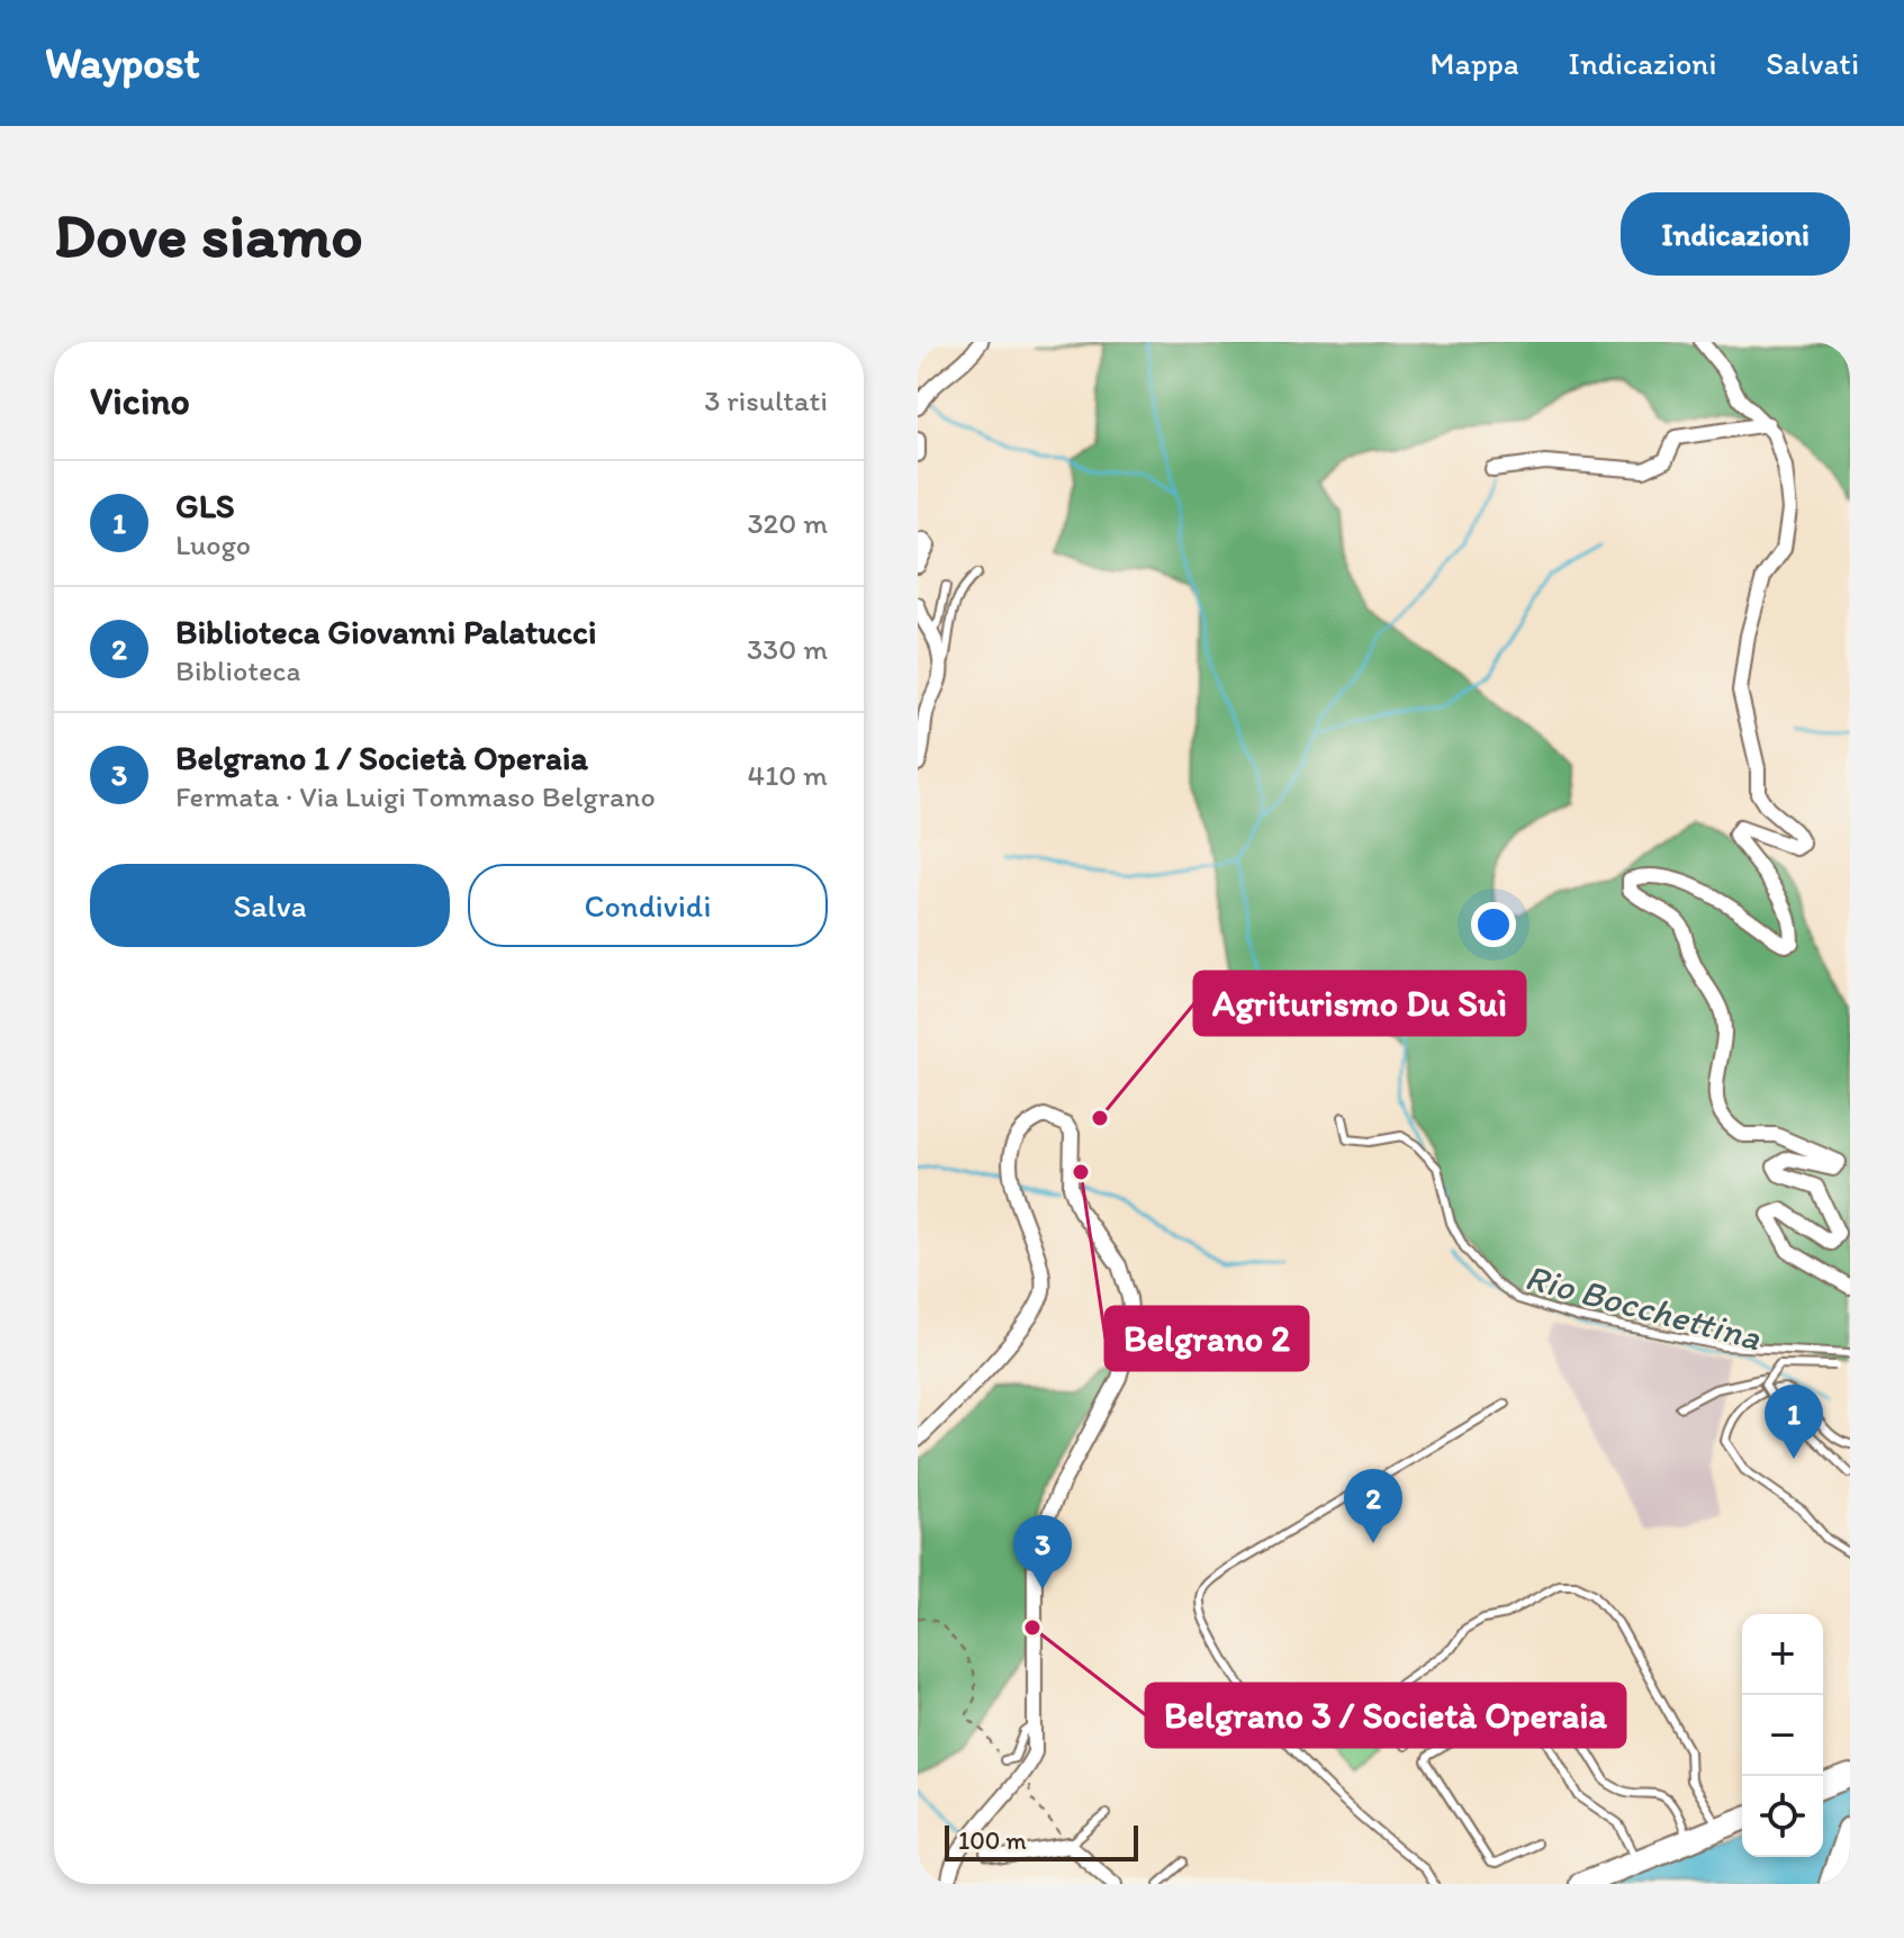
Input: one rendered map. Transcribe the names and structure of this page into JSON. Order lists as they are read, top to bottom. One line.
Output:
{"water":["Rio Bocchettina"],"places":["Agriturismo Du Suì","Belgrano 2","Belgrano 3 / Società Operaia"],"scale_bar":"100 m","page":{"header":"Waypost","nav":["Mappa","Indicazioni","Salvati"],"buttons":["Indicazioni",["Salva","Condividi"]],"title":"Dove siamo","heading":["Vicino","3 risultati"],"list":[{"mark":"1","name":"GLS","note":"Luogo","value":"320 m"},{"mark":"2","name":"Biblioteca Giovanni Palatucci","note":"Biblioteca","value":"330 m"},{"mark":"3","name":"Belgrano 1 / Società Operaia","note":"Fermata · Via Luigi Tommaso Belgrano","value":"410 m"}],"pins":["1","2","3"],"map_buttons":["+","−"],"scale":"100 m"}}
